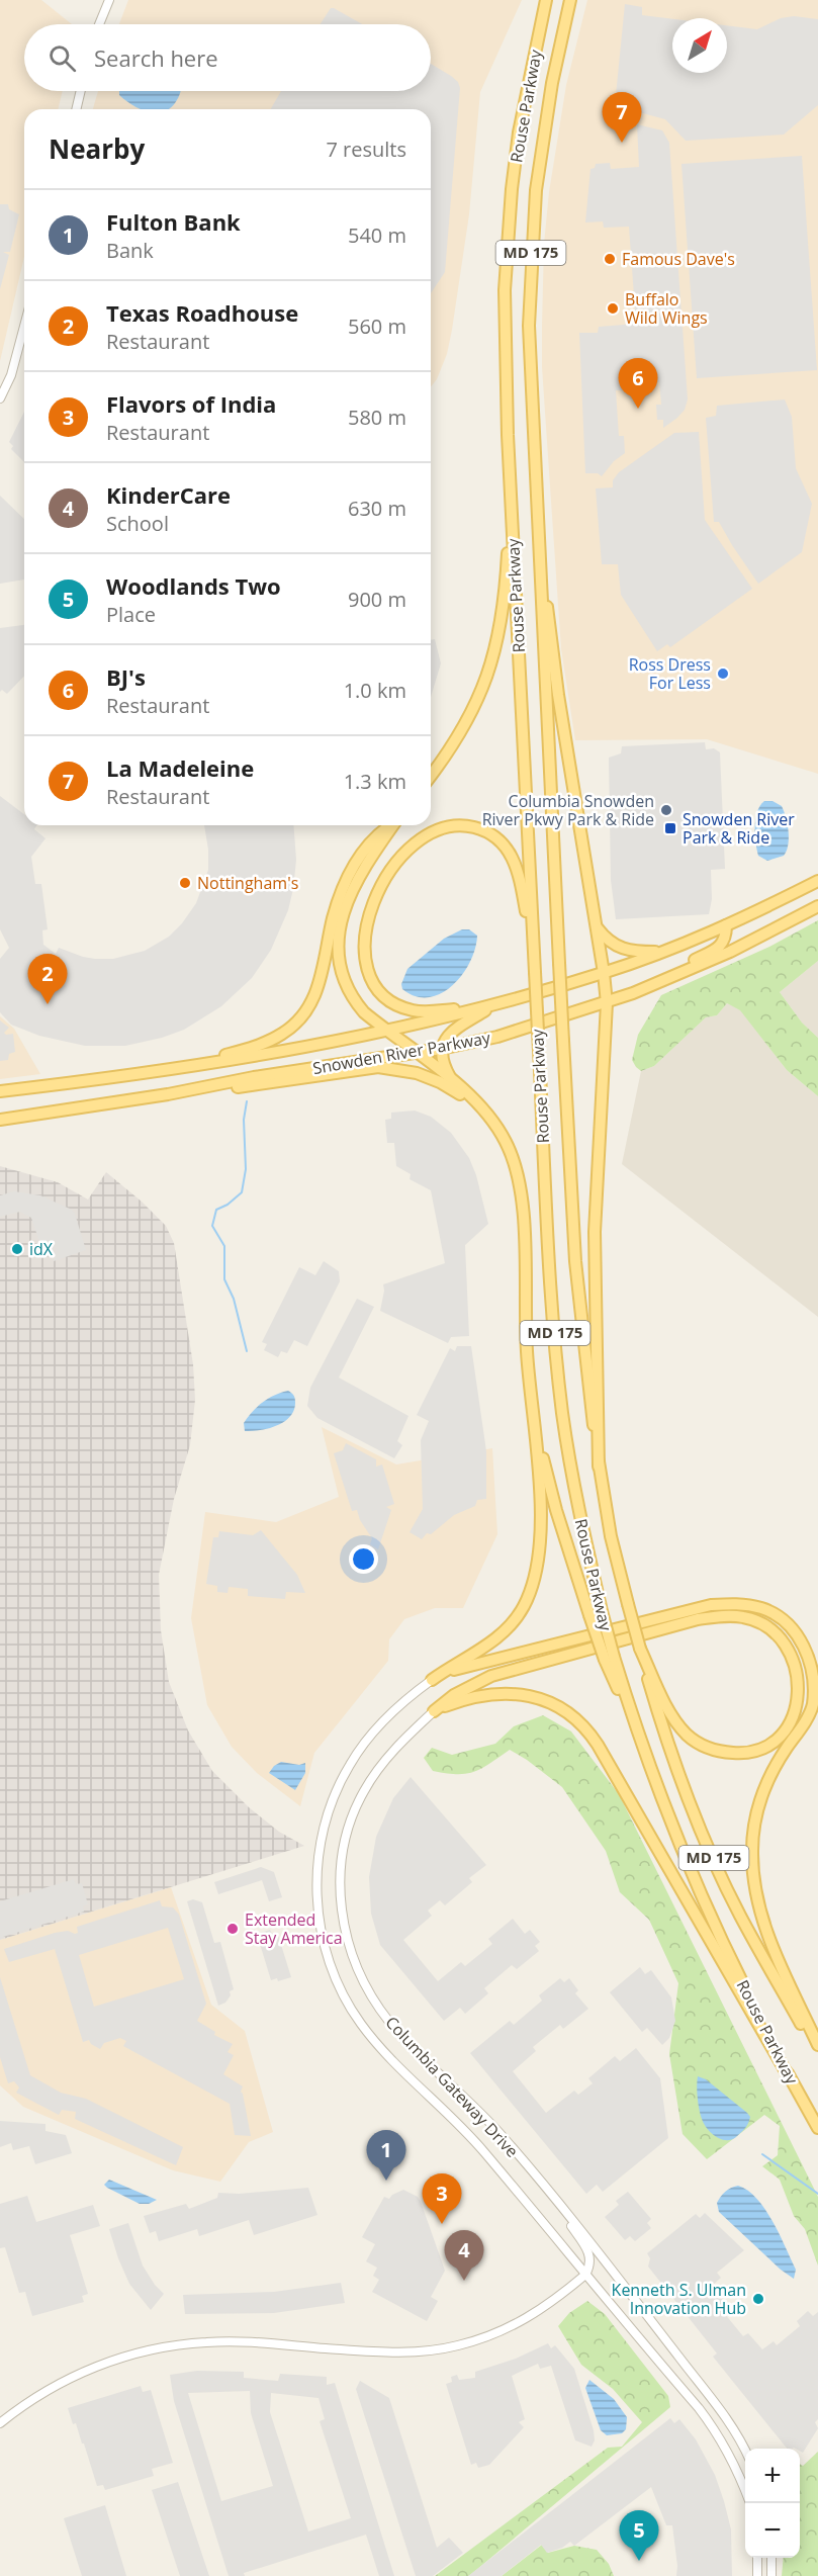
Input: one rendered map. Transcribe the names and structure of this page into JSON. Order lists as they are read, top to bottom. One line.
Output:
{"streets":{"main road":["Rouse Parkway","MD 175","Snowden River Parkway"],"street":["Columbia Gateway Drive"]},"places":{"other":["Famous Dave's","Buffalo Wild Wings","Ross Dress For Less","Columbia Snowden River Pkwy Park & Ride","Nottingham's","idX","Extended Stay America","Kenneth S. Ulman Innovation Hub"],"transit":["Snowden River Park & Ride"]},"north":"top right","page":{"search":"Search here","pins":["7","6","2","1","3","4","5"],"heading":["Nearby","7 results"],"list":[{"mark":"1","name":"Fulton Bank","note":"Bank","value":"540 m"},{"mark":"2","name":"Texas Roadhouse","note":"Restaurant","value":"560 m"},{"mark":"3","name":"Flavors of India","note":"Restaurant","value":"580 m"},{"mark":"4","name":"KinderCare","note":"School","value":"630 m"},{"mark":"5","name":"Woodlands Two","note":"Place","value":"900 m"},{"mark":"6","name":"BJ's","note":"Restaurant","value":"1.0 km"},{"mark":"7","name":"La Madeleine","note":"Restaurant","value":"1.3 km"}],"map_buttons":["+","−"]}}
